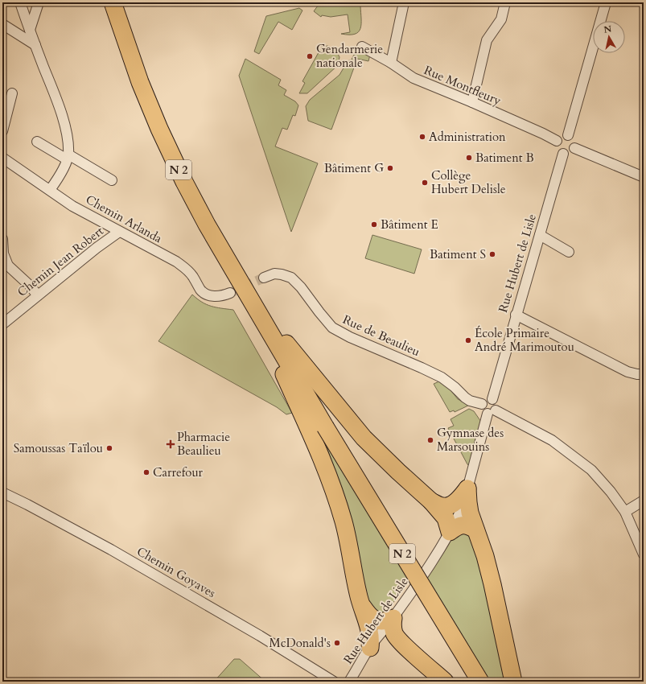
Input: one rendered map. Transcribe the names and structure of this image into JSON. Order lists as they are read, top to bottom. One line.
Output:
{"streets":{"highway":["N 2"],"street":["Rue Montfleury","Chemin Arlanda","Chemin Jean Robert","Rue Hubert de Lisle","Rue de Beaulieu","Chemin Goyaves"]},"crossings":[["Rue Montfleury","Rue Hubert de Lisle"],["Chemin Arlanda","Chemin Jean Robert"],["Rue Hubert de Lisle","Rue de Beaulieu"]],"places":{"other":["Gendarmerie nationale","Administration","Batiment B","Bâtiment G","Collège Hubert Delisle","Bâtiment E","Batiment S","École Primaire André Marimoutou","Gymnase des Marsouins","Samoussas Taïlou","Carrefour","McDonald's"],"health":["Pharmacie Beaulieu"]},"north":"top"}
